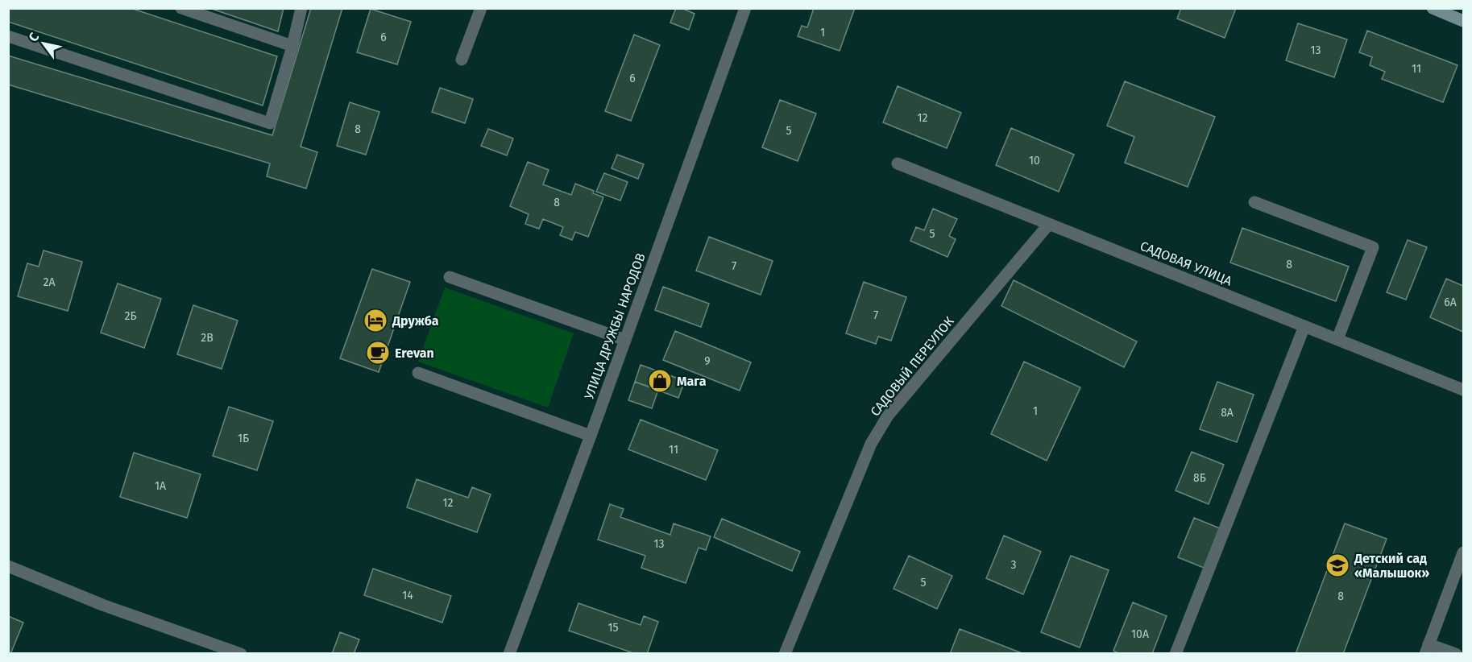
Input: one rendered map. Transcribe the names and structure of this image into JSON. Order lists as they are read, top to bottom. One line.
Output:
{"streets":{"street":["САДОВАЯ УЛИЦА","УЛИЦА ДРУЖБЫ НАРОДОВ","САДОВЫЙ ПЕРЕУЛОК"]},"crossings":[["САДОВАЯ УЛИЦА","САДОВЫЙ ПЕРЕУЛОК"]],"places":{"hotel":["Дружба"],"cafe":["Erevan"],"shop":["Мага"],"school or university":["Детский сад «Малышок»"]},"house_numbers":["1","6","13","11","6","12","8","5","10","8","5","8","7","2А","6А","7","2Б","2В","9","1","8А","1Б","11","8Б","1А","12","13","3","5","14","8","15","10А"],"north":"top left"}
